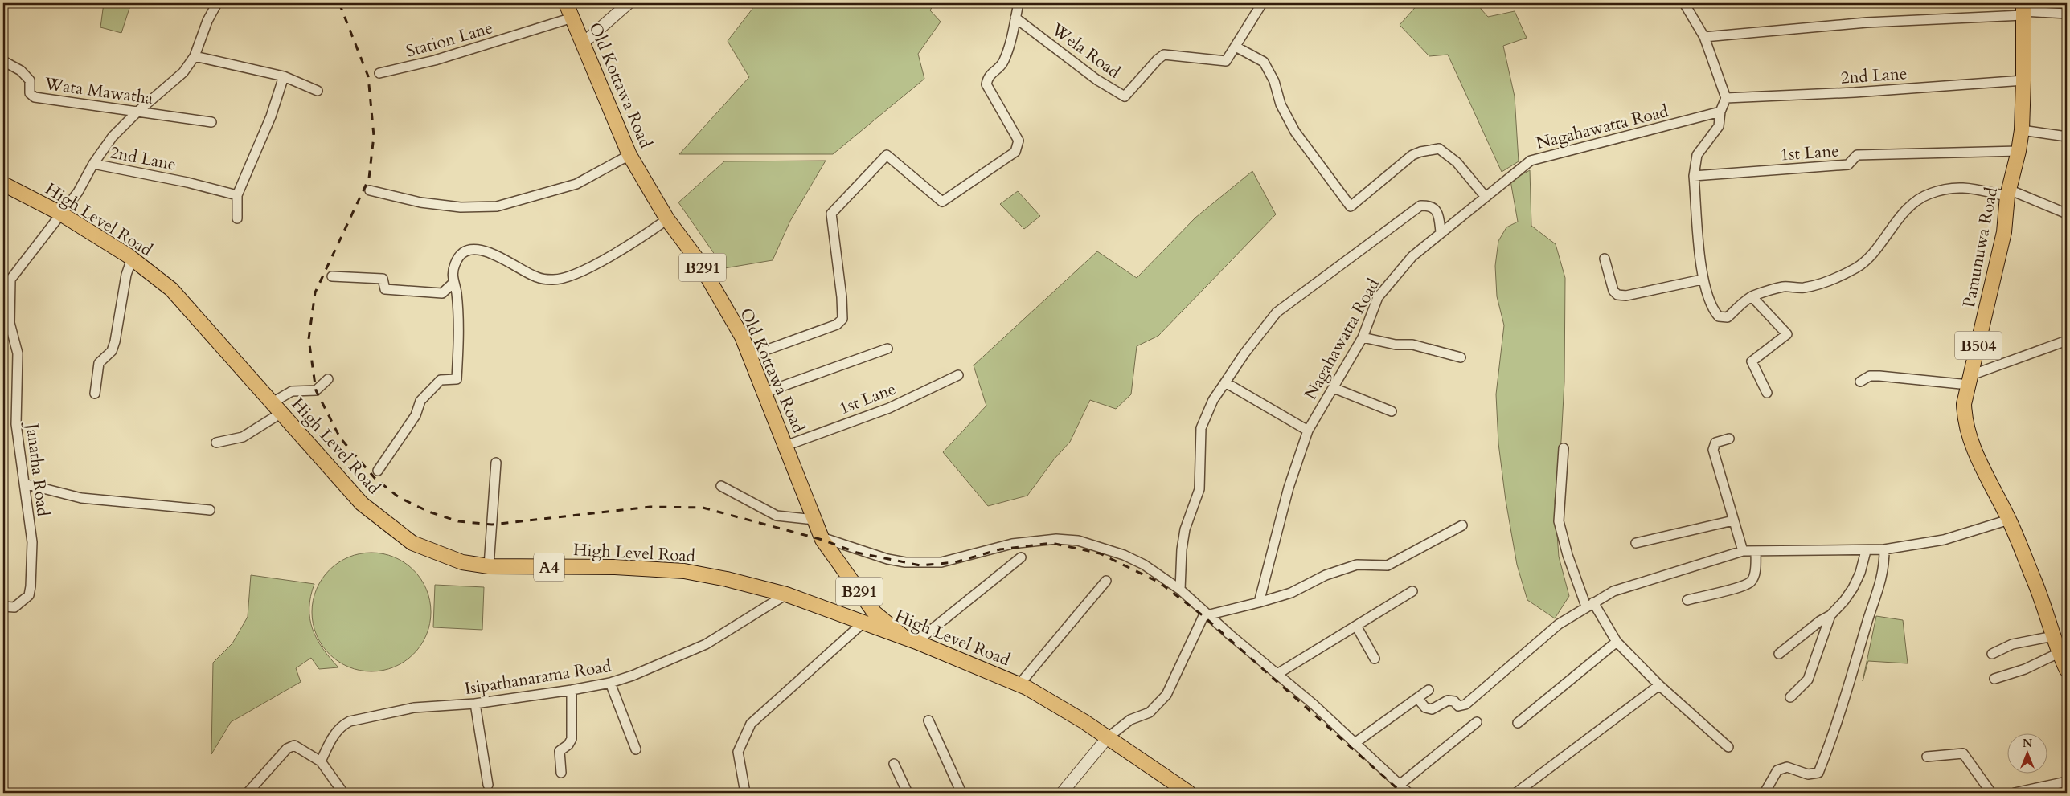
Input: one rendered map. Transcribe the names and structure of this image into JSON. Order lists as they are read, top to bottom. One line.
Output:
{"streets":{"main road":["Old Kottawa Road","High Level Road","Pamunuwa Road","B291","B504","A4"],"street":["Station Lane","Wela Road","2nd Lane","Wata Mawatha","Nagahawatta Road","1st Lane","Janatha Road","Isipathanarama Road"]},"crossings":[["Station Lane","Old Kottawa Road"],["2nd Lane","Pamunuwa Road"],["2nd Lane","Janatha Road"],["Old Kottawa Road","1st Lane"],["Old Kottawa Road","High Level Road"],["Wata Mawatha","Janatha Road"],["1st Lane","Pamunuwa Road"],["High Level Road","Janatha Road"],["High Level Road","Isipathanarama Road"]],"north":"top"}
